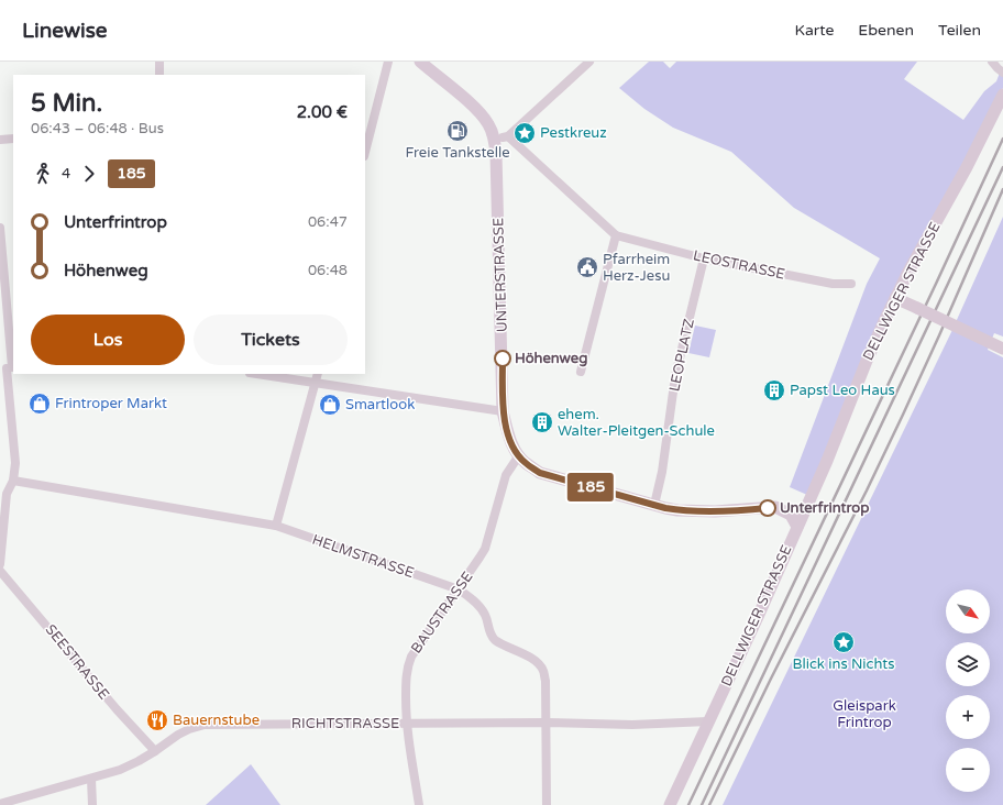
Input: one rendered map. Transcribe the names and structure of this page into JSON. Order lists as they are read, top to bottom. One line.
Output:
{"streets":{"street":["LEOSTRASSE","UNTERSTRASSE","DELLWIGER STRASSE","LEOPLATZ","HELMSTRASSE","BAUSTRASSE","SEESTRASSE","RICHTSTRASSE"]},"crossings":[["LEOSTRASSE","LEOPLATZ"],["UNTERSTRASSE","DELLWIGER STRASSE"],["UNTERSTRASSE","LEOPLATZ"],["UNTERSTRASSE","BAUSTRASSE"],["DELLWIGER STRASSE","RICHTSTRASSE"],["HELMSTRASSE","BAUSTRASSE"],["HELMSTRASSE","RICHTSTRASSE"],["BAUSTRASSE","RICHTSTRASSE"],["SEESTRASSE","RICHTSTRASSE"]],"parks":["Gleispark Frintrop"],"places":{"fuel station":["Freie Tankstelle"],"place":["Pestkreuz","Blick ins Nichts"],"public building":["Pfarrheim Herz-Jesu"],"other":["Höhenweg","Unterfrintrop"],"building":["Papst Leo Haus","ehem. Walter-Pleitgen-Schule"],"shop":["Frintroper Markt","Smartlook"],"restaurant":["Bauernstube"]},"lines":["bus line 185"],"north":"bottom right","page":{"header":"Linewise","nav":["Karte","Ebenen","Teilen"],"on_map":"185","heading":["5 Min.","06:43 – 06:48 · Bus","2.00 €"],"legs":["4","185"],"list":[{"name":"Unterfrintrop","value":"06:47"},{"name":"Höhenweg","value":"06:48"}],"buttons":["Los","Tickets"],"map_buttons":["+","−"]}}
